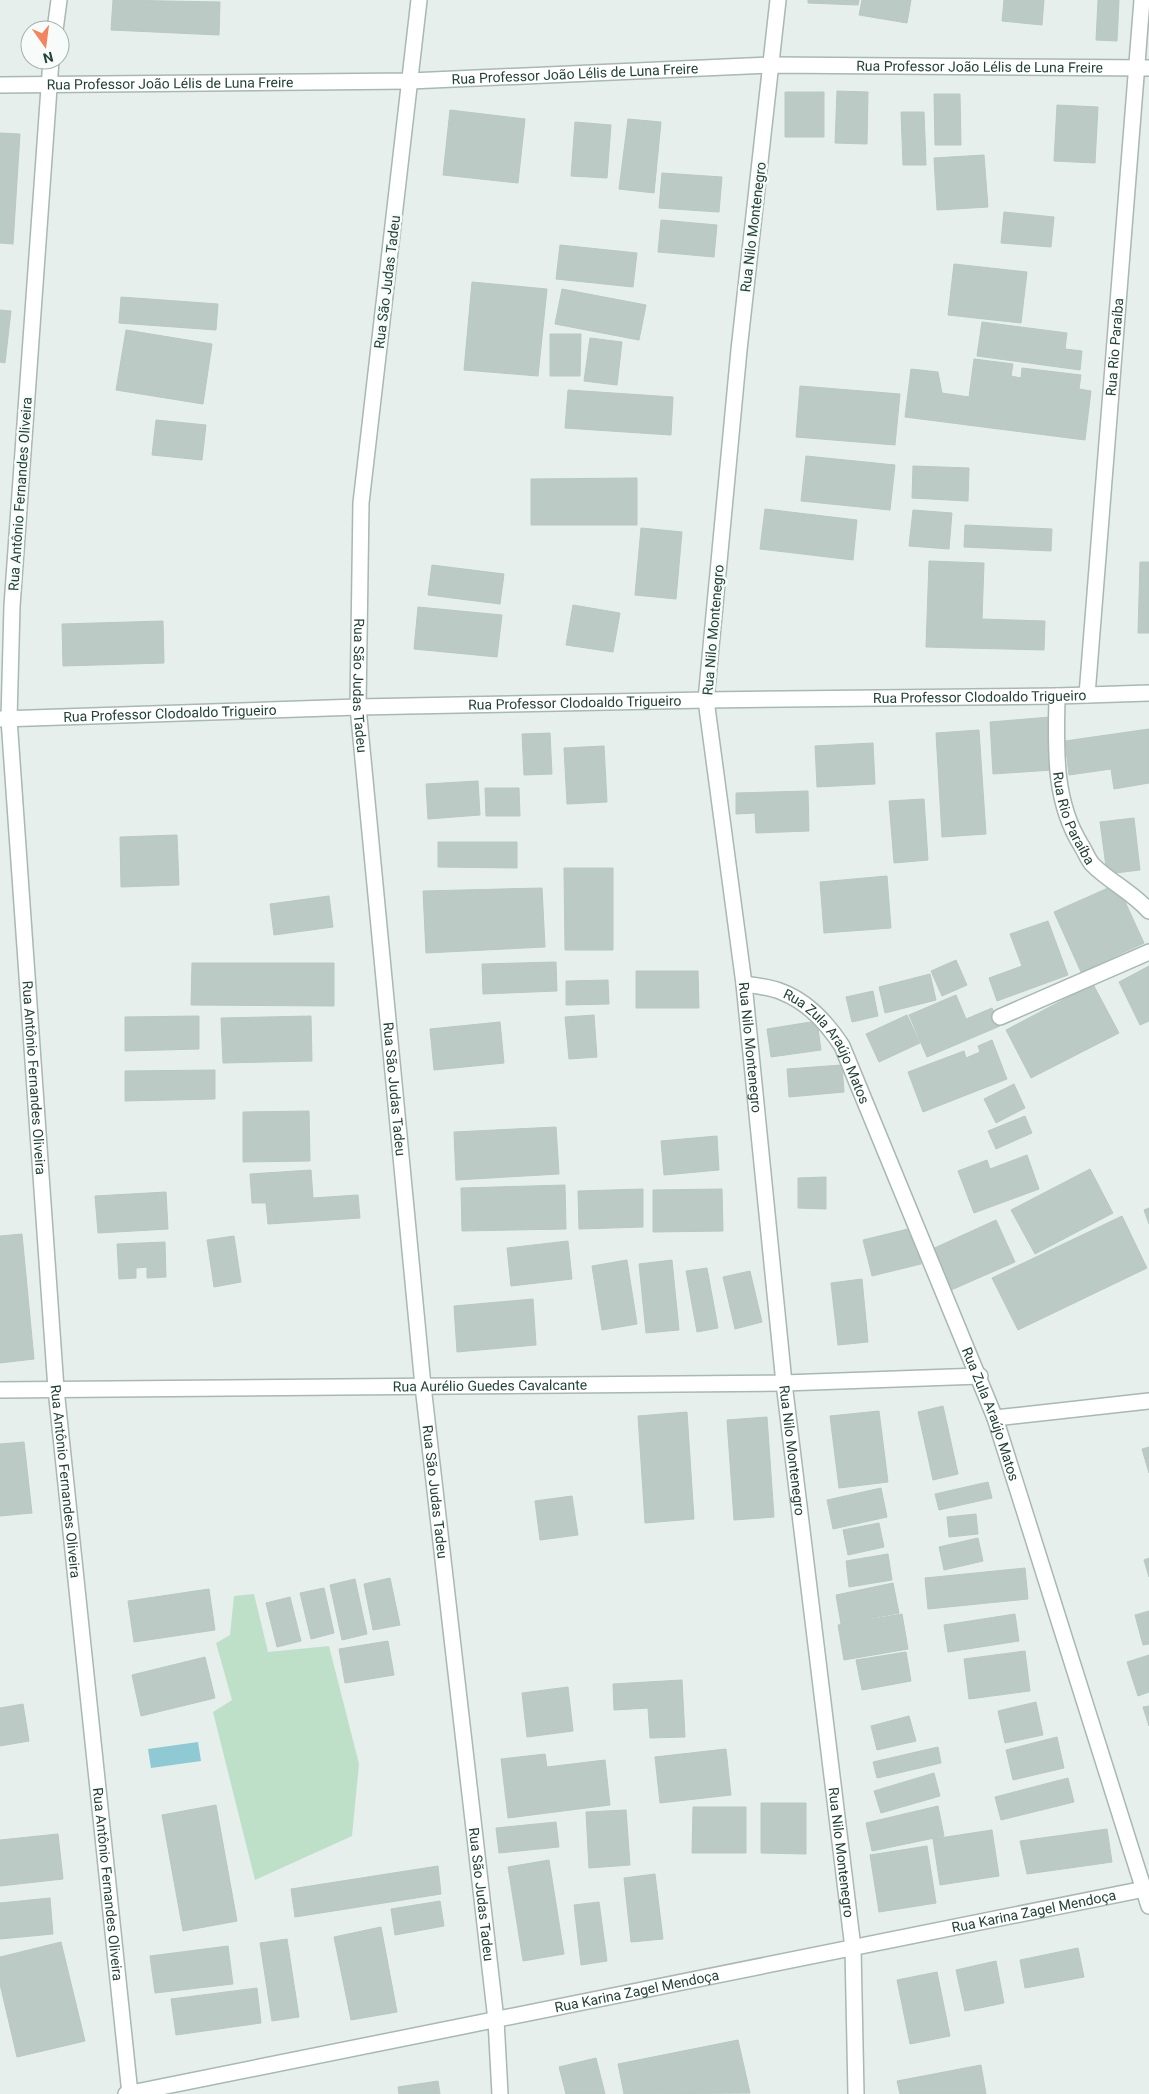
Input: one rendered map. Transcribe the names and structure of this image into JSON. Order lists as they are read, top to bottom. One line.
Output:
{"streets":{"street":["Rua Professor João Lélis de Luna Freire","Rua Nilo Montenegro","Rua São Judas Tadeu","Rua Rio Paraíba","Rua Antônio Fernandes Oliveira","Rua Professor Clodoaldo Trigueiro","Rua Zula Araújo Matos","Rua Aurélio Guedes Cavalcante","Rua Karina Zagel Mendoça"]},"crossings":[["Rua Professor João Lélis de Luna Freire","Rua Nilo Montenegro"],["Rua Professor João Lélis de Luna Freire","Rua São Judas Tadeu"],["Rua Professor João Lélis de Luna Freire","Rua Rio Paraíba"],["Rua Professor João Lélis de Luna Freire","Rua Antônio Fernandes Oliveira"],["Rua Nilo Montenegro","Rua Professor Clodoaldo Trigueiro"],["Rua Nilo Montenegro","Rua Zula Araújo Matos"],["Rua Nilo Montenegro","Rua Aurélio Guedes Cavalcante"],["Rua Nilo Montenegro","Rua Karina Zagel Mendoça"],["Rua São Judas Tadeu","Rua Professor Clodoaldo Trigueiro"],["Rua São Judas Tadeu","Rua Aurélio Guedes Cavalcante"],["Rua São Judas Tadeu","Rua Karina Zagel Mendoça"],["Rua Rio Paraíba","Rua Professor Clodoaldo Trigueiro"],["Rua Antônio Fernandes Oliveira","Rua Professor Clodoaldo Trigueiro"],["Rua Antônio Fernandes Oliveira","Rua Aurélio Guedes Cavalcante"],["Rua Antônio Fernandes Oliveira","Rua Karina Zagel Mendoça"],["Rua Zula Araújo Matos","Rua Aurélio Guedes Cavalcante"],["Rua Zula Araújo Matos","Rua Karina Zagel Mendoça"]],"north":"bottom"}
